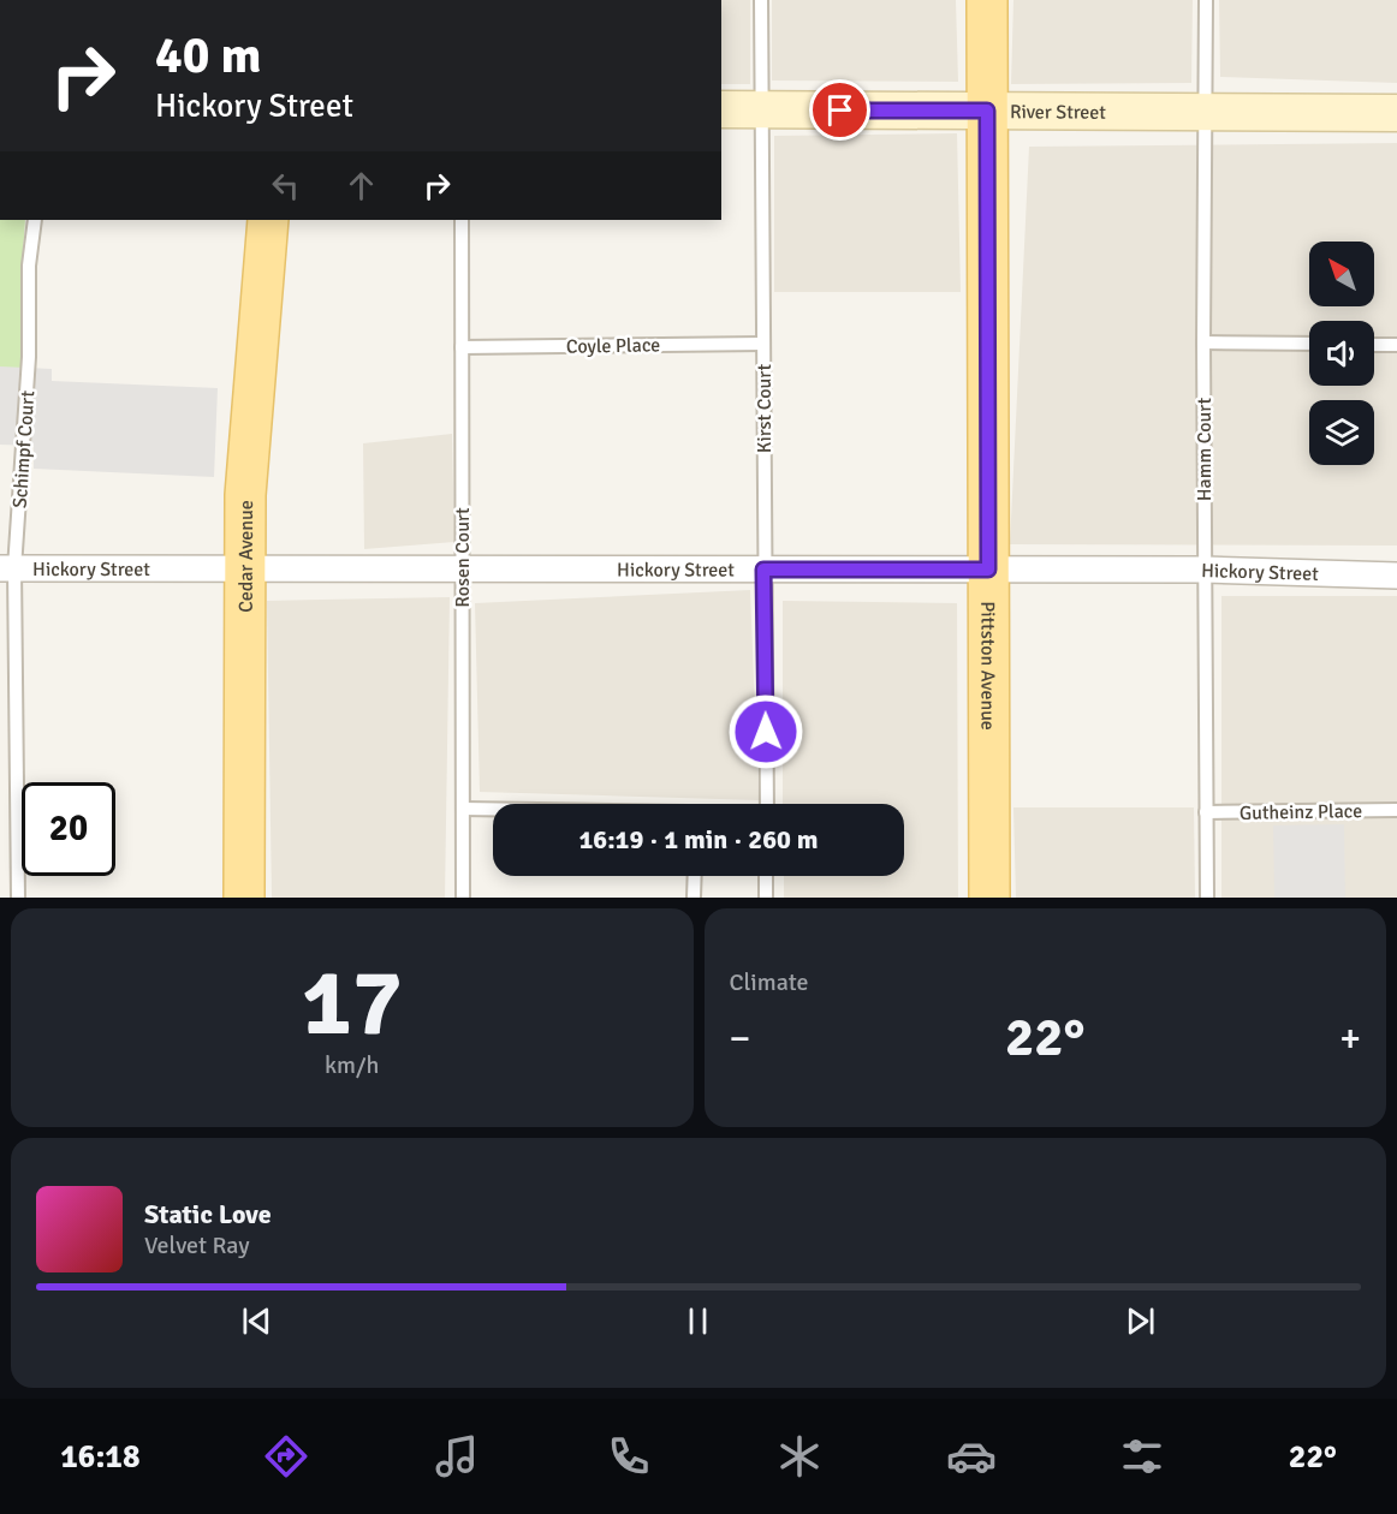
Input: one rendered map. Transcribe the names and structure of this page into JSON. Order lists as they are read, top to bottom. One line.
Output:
{"streets":{"main road":["River Street","Cedar Avenue","Pittston Avenue"],"street":["Hickory Street"],"lane":["Coyle Place","Kirst Court","Schimpf Court","Hamm Court","Rosen Court","Gutheinz Place"]},"crossings":[["River Street","Kirst Court"],["River Street","Hamm Court"],["River Street","Pittston Avenue"],["Coyle Place","Kirst Court"],["Coyle Place","Rosen Court"],["Kirst Court","Hickory Street"],["Schimpf Court","Hickory Street"],["Hamm Court","Hickory Street"],["Hamm Court","Gutheinz Place"],["Cedar Avenue","Hickory Street"],["Rosen Court","Hickory Street"],["Hickory Street","Pittston Avenue"]],"north":"top left","page":{"turn":["40 m","Hickory Street"],"limit":"20","trip":"16:19 · 1 min · 260 m","tile":[["17","km/h"],"Climate"],"heat":["−","22°","+"],"song":["Static Love","Velvet Ray"],"tabs":["16:18","22°"]}}
